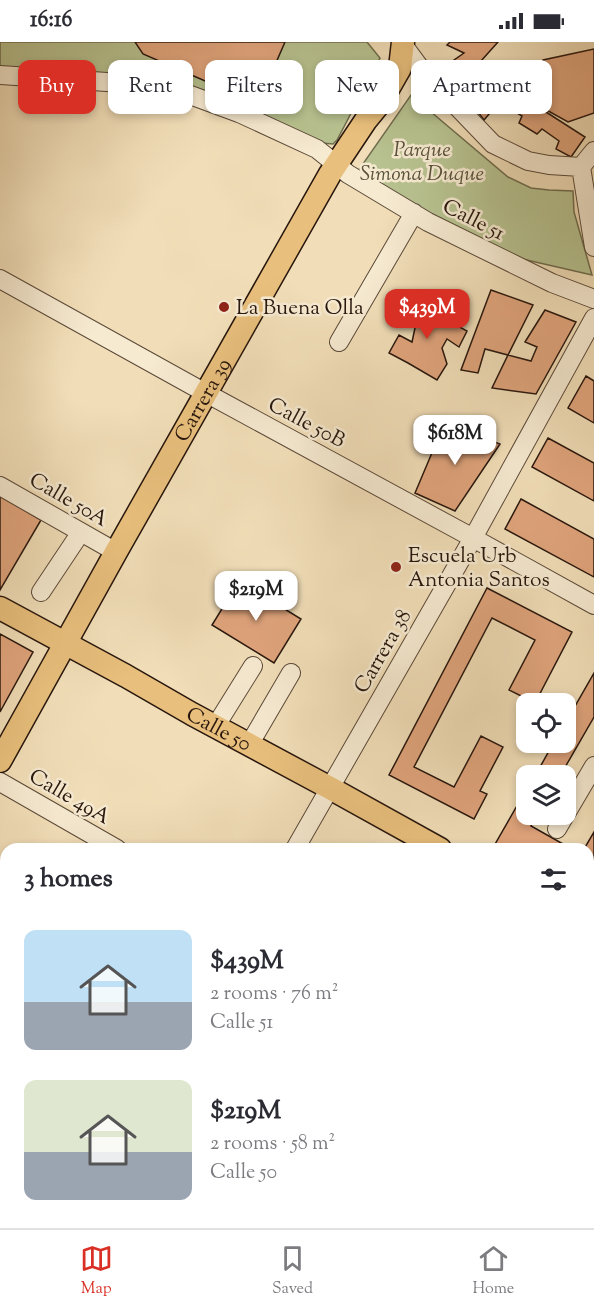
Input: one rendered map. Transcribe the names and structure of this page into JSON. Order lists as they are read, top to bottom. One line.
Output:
{"streets":{"main road":["Carrera 39","Calle 50"],"street":["Calle 51","Calle 50B","Calle 50A","Carrera 38","Calle 49A"]},"crossings":[["Calle 51","Carrera 39"],["Carrera 39","Calle 50B"],["Carrera 39","Calle 50A"],["Carrera 39","Calle 50"],["Calle 50B","Carrera 38"],["Carrera 38","Calle 50"]],"parks":["Parque Simona Duque"],"places":["La Buena Olla","Escuela Urb Antonia Santos"],"page":{"status":"16:16","chip":["Buy","Rent","Filters","New","Apartment"],"price":["$439M","$618M","$219M"],"heading":"3 homes","list":[{"name":"$439M","note":"2 rooms · 76 m² · Calle 51"},{"name":"$219M","note":"2 rooms · 58 m² · Calle 50"}],"tabs":["Map","Saved","Home"]}}
